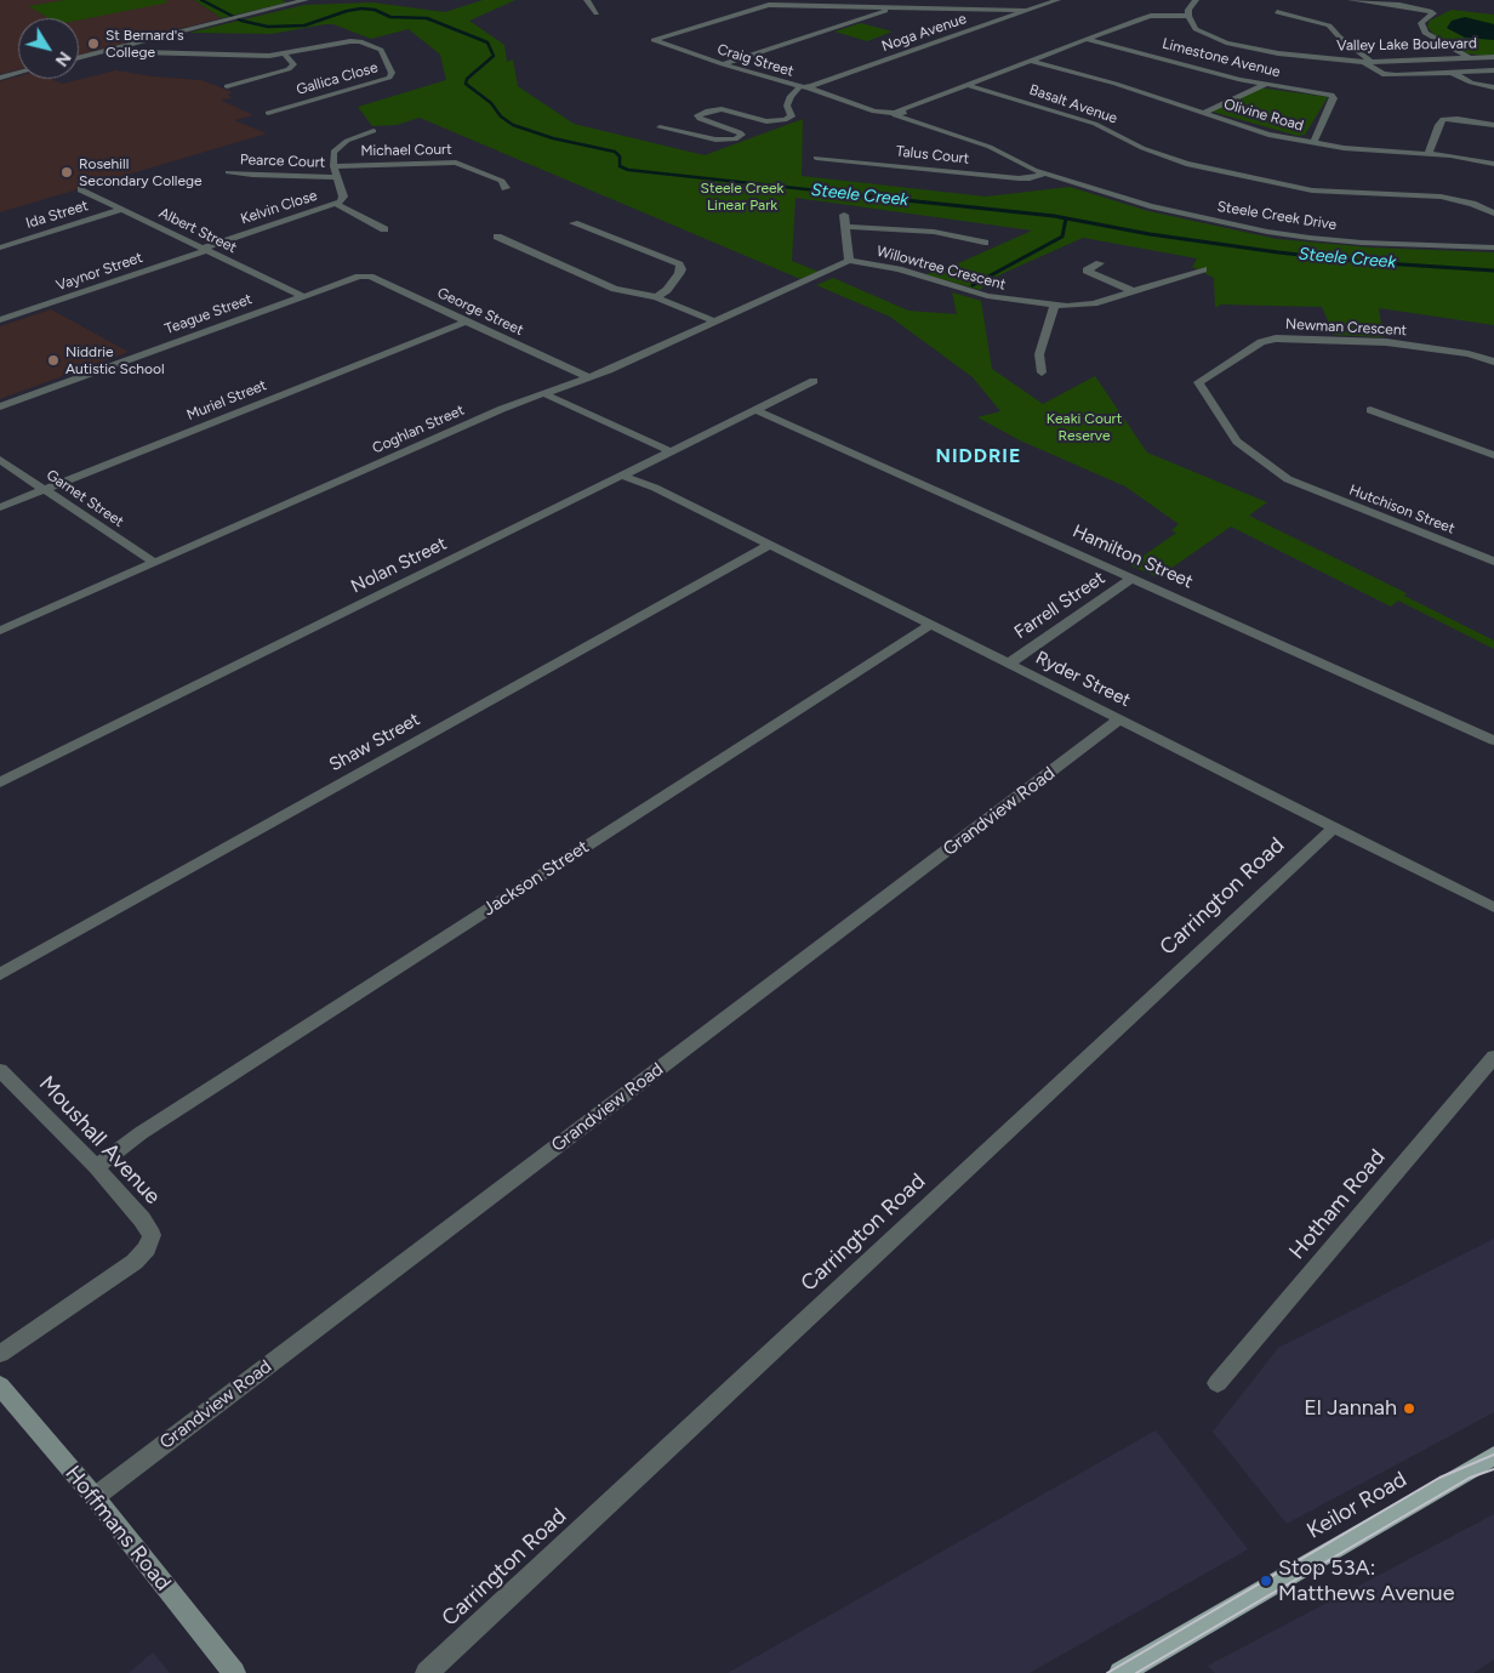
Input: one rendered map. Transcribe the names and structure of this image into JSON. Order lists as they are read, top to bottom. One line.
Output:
{"streets":{"main road":["Keilor Road","Hoffmans Road"],"street":["Noga Avenue","Valley Lake Boulevard","Limestone Avenue","Craig Street","Gallica Close","Basalt Avenue","Olivine Road","Michael Court","Talus Court","Pearce Court","Kelvin Close","Ida Street","Steele Creek Drive","Albert Street","Willowtree Crescent","Vaynor Street","George Street","Teague Street","Newman Crescent","Muriel Street","Coghlan Street","Garnet Street","Hutchison Street","Hamilton Street","Nolan Street","Farrell Street","Ryder Street","Shaw Street","Grandview Road","Jackson Street","Carrington Road","Moushall Avenue","Hotham Road"]},"crossings":[["Noga Avenue","Craig Street"],["Noga Avenue","Steele Creek Drive"],["Limestone Avenue","Olivine Road"],["Craig Street","Steele Creek Drive"],["Michael Court","Kelvin Close"],["Talus Court","Steele Creek Drive"],["Pearce Court","Kelvin Close"],["Kelvin Close","Albert Street"],["Kelvin Close","Vaynor Street"],["Ida Street","Albert Street"],["Albert Street","Vaynor Street"],["Albert Street","Teague Street"],["Willowtree Crescent","Coghlan Street"],["George Street","Teague Street"],["George Street","Muriel Street"],["George Street","Coghlan Street"],["Newman Crescent","Hutchison Street"],["Muriel Street","Garnet Street"],["Coghlan Street","Garnet Street"],["Hamilton Street","Nolan Street"],["Hamilton Street","Farrell Street"],["Nolan Street","Ryder Street"],["Farrell Street","Ryder Street"],["Ryder Street","Shaw Street"],["Ryder Street","Grandview Road"],["Ryder Street","Jackson Street"],["Ryder Street","Carrington Road"],["Grandview Road","Hoffmans Road"],["Jackson Street","Moushall Avenue"]],"districts":["NIDDRIE"],"water":["Steele Creek"],"parks":["Steele Creek Linear Park","Keaki Court Reserve"],"places":["St Bernard's College","Rosehill Secondary College","Niddrie Autistic School","El Jannah","Stop 53A: Matthews Avenue"],"north":"bottom right"}
